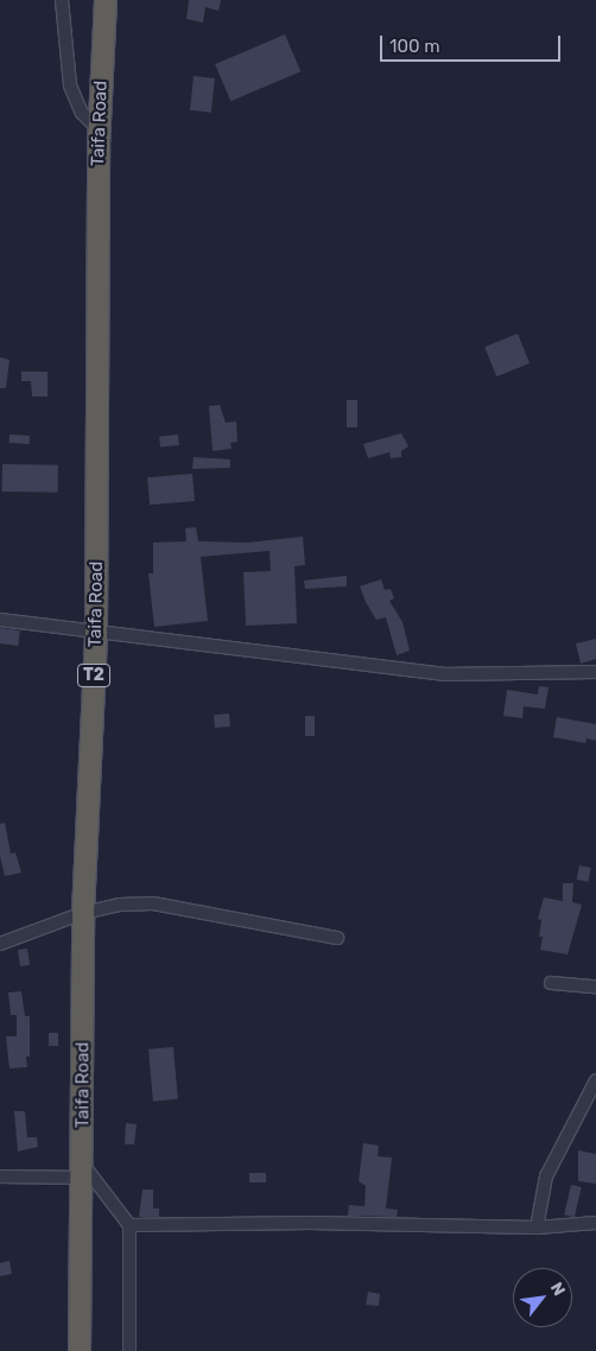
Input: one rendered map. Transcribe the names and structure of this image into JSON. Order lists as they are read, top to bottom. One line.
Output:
{"streets":{"highway":["Taifa Road","T2"]},"scale_bar":"100 m","north":"top right"}
